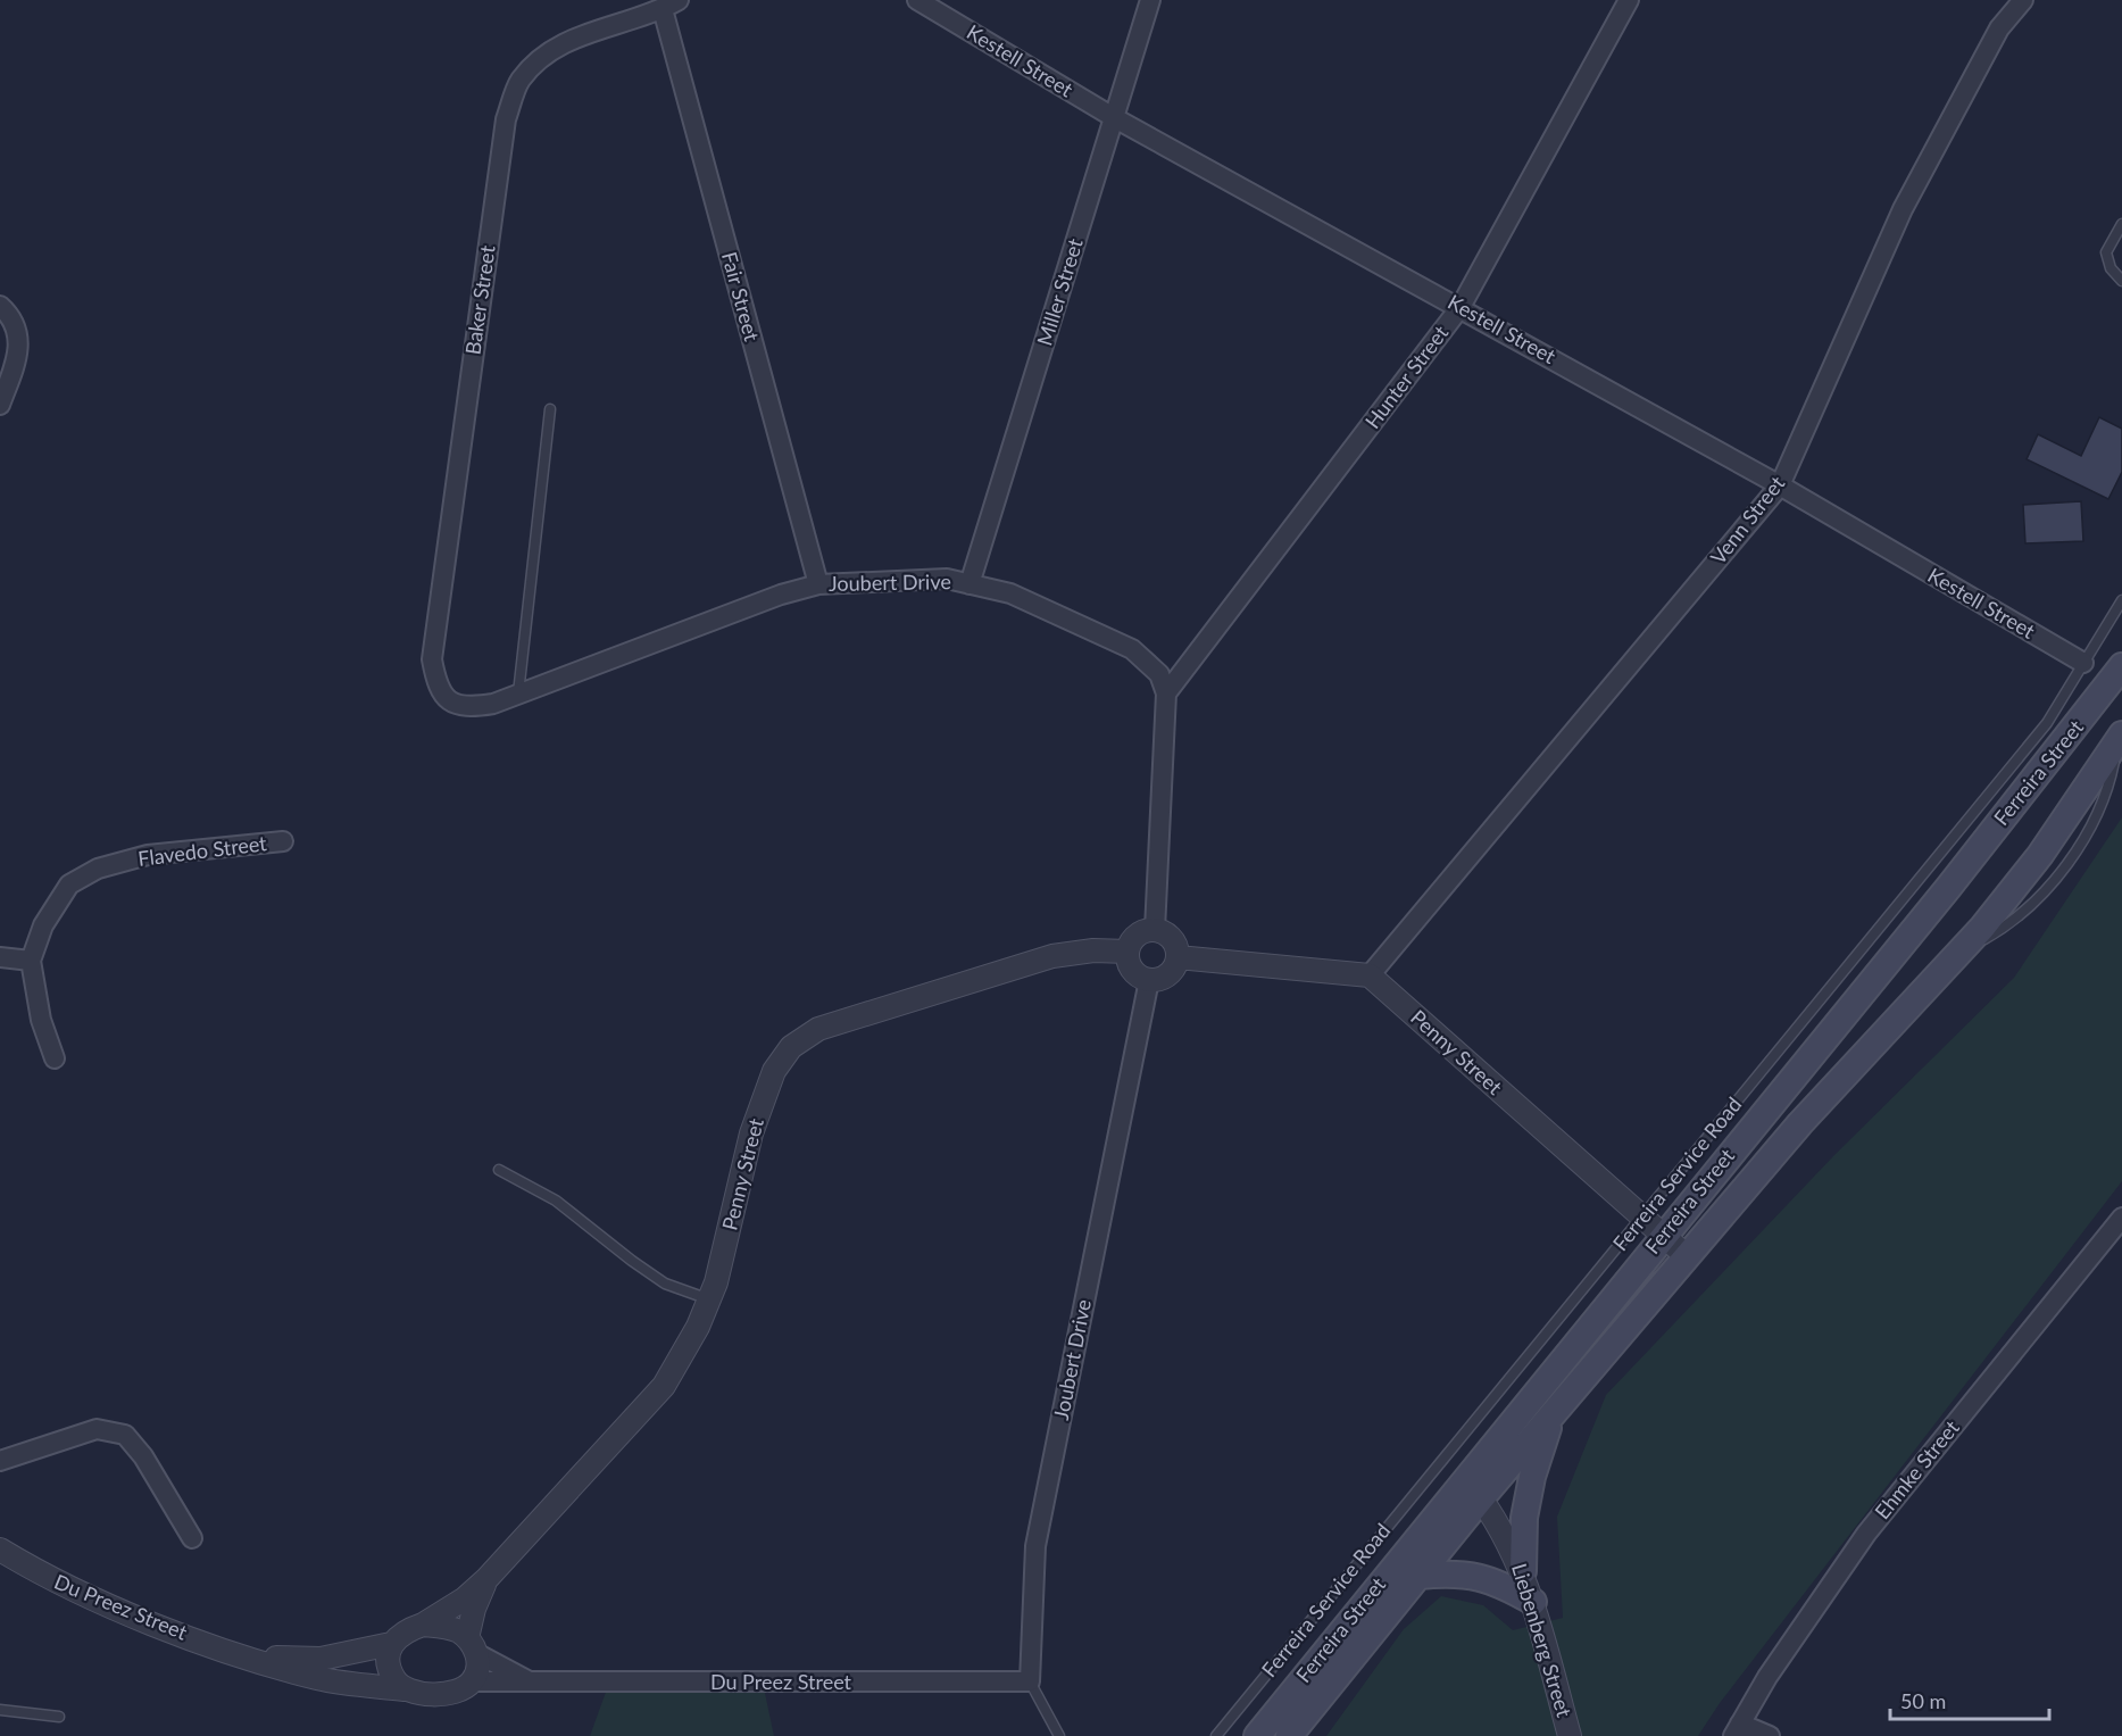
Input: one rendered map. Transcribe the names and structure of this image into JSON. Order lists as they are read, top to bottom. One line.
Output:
{"streets":{"main road":["Ferreira Street"],"street":["Kestell Street","Miller Street","Fair Street","Baker Street","Hunter Street","Venn Street","Joubert Drive","Flavedo Street","Penny Street","Ehmke Street","Du Preez Street","Liebenberg Street"],"lane":["Ferreira Service Road"]},"crossings":[["Kestell Street","Miller Street"],["Kestell Street","Hunter Street"],["Kestell Street","Venn Street"],["Kestell Street","Ferreira Service Road"],["Miller Street","Joubert Drive"],["Fair Street","Baker Street"],["Fair Street","Joubert Drive"],["Baker Street","Joubert Drive"],["Hunter Street","Joubert Drive"],["Venn Street","Penny Street"],["Joubert Drive","Penny Street"],["Joubert Drive","Du Preez Street"],["Ferreira Street","Penny Street"],["Ferreira Street","Liebenberg Street"],["Penny Street","Ferreira Service Road"],["Penny Street","Du Preez Street"]],"scale_bar":"50 m"}
